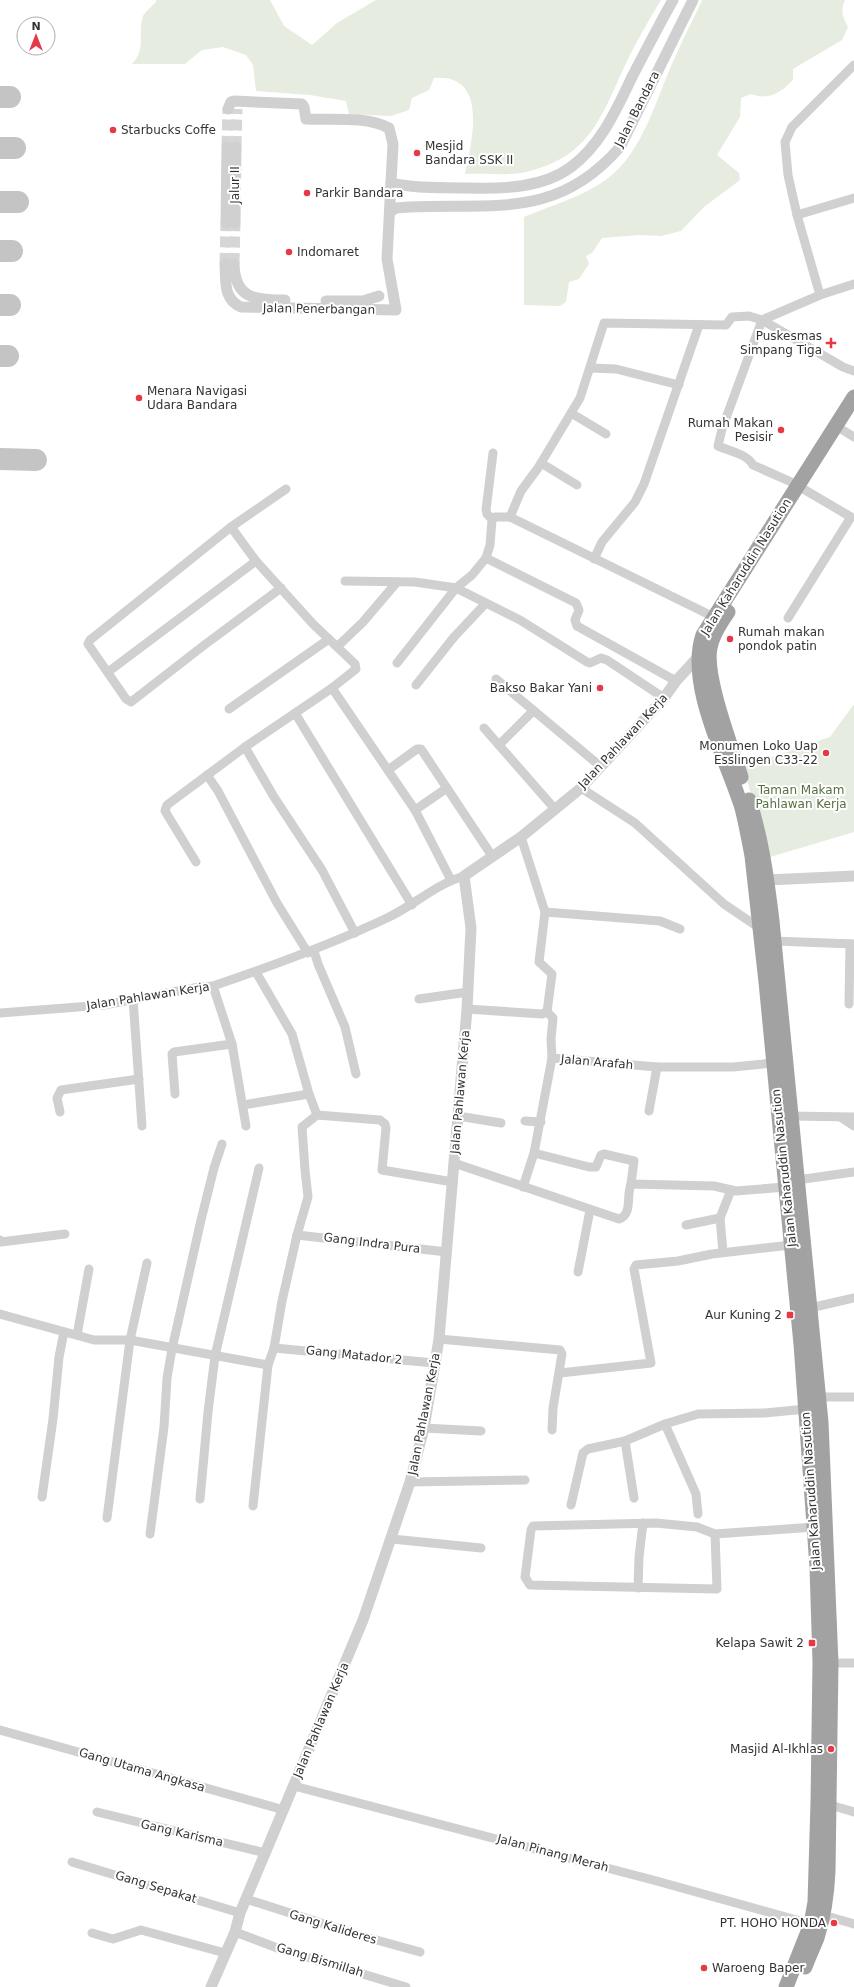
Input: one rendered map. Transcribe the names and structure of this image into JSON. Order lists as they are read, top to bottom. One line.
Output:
{"streets":{"highway":["Jalan Kaharuddin Nasution"],"street":["Jalan Bandara","Jalan Penerbangan","Jalan Pahlawan Kerja","Jalan Arafah","Gang Indra Pura","Gang Matador 2","Gang Utama Angkasa","Gang Karisma","Jalan Pinang Merah","Gang Sepakat","Gang Kalideres","Gang Bismillah"]},"crossings":[["Jalan Kaharuddin Nasution","Jalan Pahlawan Kerja"],["Jalan Kaharuddin Nasution","Jalan Arafah"],["Jalan Kaharuddin Nasution","Jalan Pinang Merah"],["Jalan Pahlawan Kerja","Gang Indra Pura"],["Jalan Pahlawan Kerja","Gang Matador 2"],["Jalan Pahlawan Kerja","Gang Utama Angkasa"],["Jalan Pahlawan Kerja","Gang Karisma"],["Jalan Pahlawan Kerja","Jalan Pinang Merah"],["Jalan Pahlawan Kerja","Gang Sepakat"],["Jalan Pahlawan Kerja","Gang Kalideres"],["Jalan Pahlawan Kerja","Gang Bismillah"]],"parks":["Taman Makam Pahlawan Kerja"],"places":{"other":["Starbucks Coffe","Mesjid Bandara SSK II","Parkir Bandara","Indomaret","Menara Navigasi Udara Bandara","Rumah Makan Pesisir","Rumah makan pondok patin","Bakso Bakar Yani","Monumen Loko Uap Esslingen C33-22","Masjid Al-Ikhlas","PT. HOHO HONDA","Waroeng Baper"],"health":["Puskesmas Simpang Tiga"],"transit":["Aur Kuning 2","Kelapa Sawit 2"]},"north":"top"}
